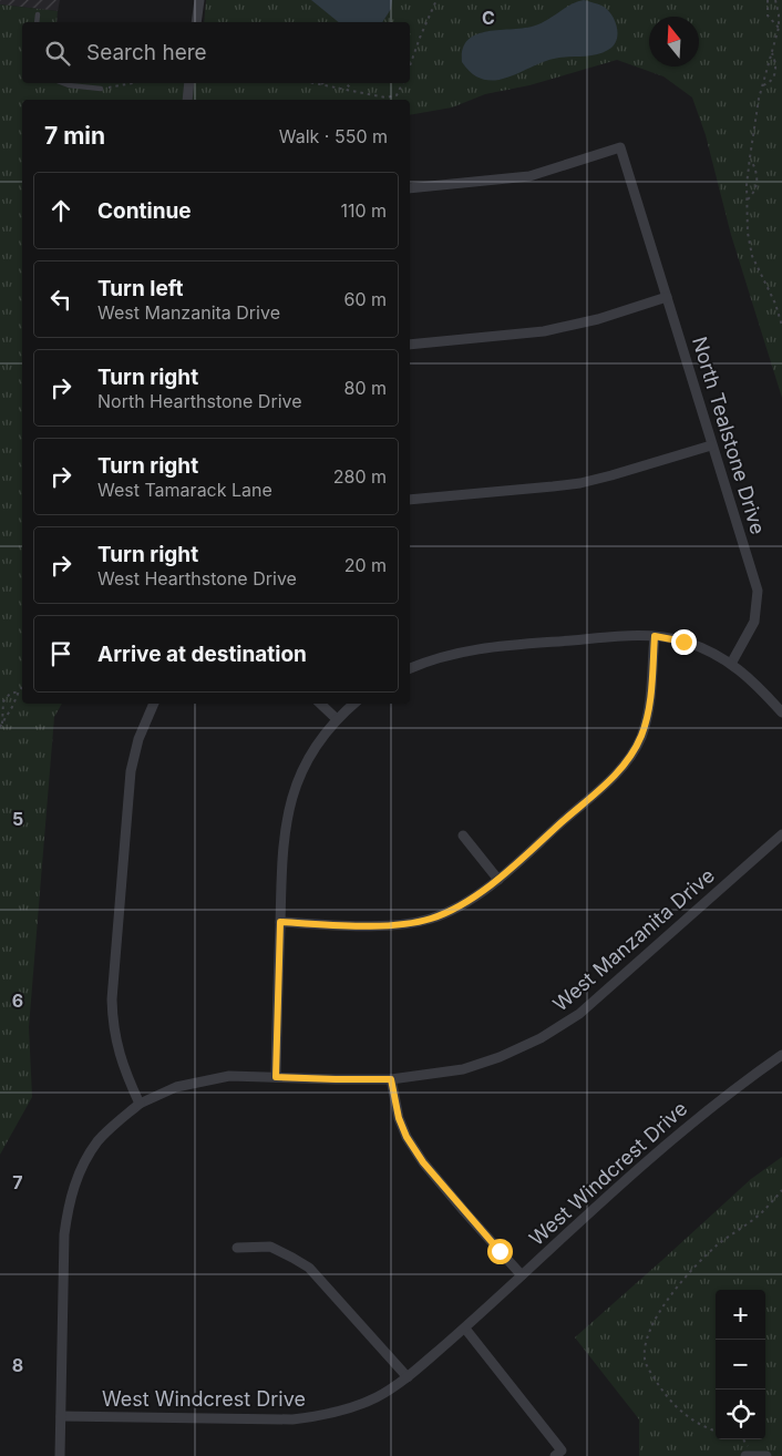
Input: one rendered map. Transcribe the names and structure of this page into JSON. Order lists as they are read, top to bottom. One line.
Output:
{"streets":{"street":["North Tealstone Drive","West Manzanita Drive","West Windcrest Drive"]},"crossings":[["West Manzanita Drive","West Windcrest Drive"]],"north":"top","page":{"search":"Search here","heading":["7 min","Walk · 550 m"],"list":[["Continue","110 m"],["Turn left","West Manzanita Drive","60 m"],["Turn right","North Hearthstone Drive","80 m"],["Turn right","West Tamarack Lane","280 m"],["Turn right","West Hearthstone Drive","20 m"],"Arrive at destination"],"map_buttons":["+","−"]},"grid":{"columns":["C"],"rows":["5","6","7","8"]}}
